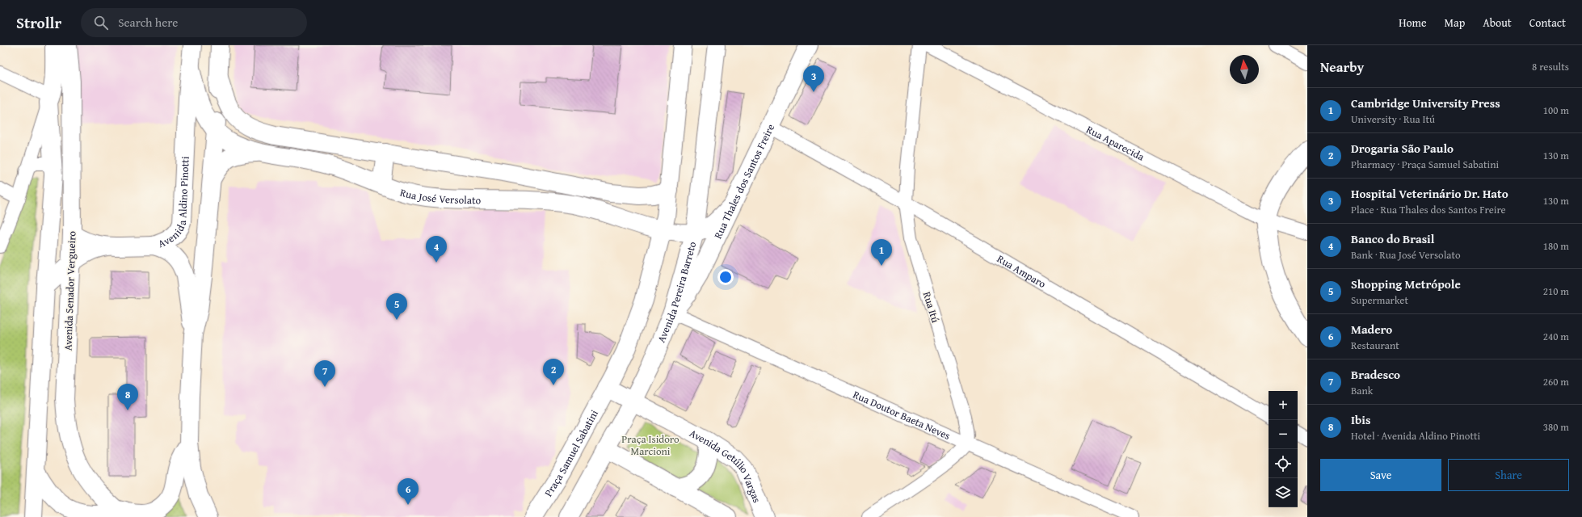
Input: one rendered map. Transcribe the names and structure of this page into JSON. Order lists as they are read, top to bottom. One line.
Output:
{"streets":{"main road":["Rua Thales dos Santos Freire","Rua José Versolato","Avenida Aldino Pinotti","Avenida Senador Vergueiro","Avenida Pereira Barreto","Praça Samuel Sabatini","Avenida Getúlio Vargas"],"street":["Rua Aparecida","Rua Amparo","Rua Itú","Rua Doutor Baeta Neves"]},"crossings":[["Rua Thales dos Santos Freire","Rua José Versolato"],["Rua Thales dos Santos Freire","Rua Amparo"],["Rua Thales dos Santos Freire","Avenida Pereira Barreto"],["Rua Thales dos Santos Freire","Rua Doutor Baeta Neves"],["Rua José Versolato","Avenida Aldino Pinotti"],["Rua José Versolato","Avenida Pereira Barreto"],["Rua Amparo","Rua Itú"],["Avenida Pereira Barreto","Rua Doutor Baeta Neves"],["Avenida Pereira Barreto","Avenida Getúlio Vargas"],["Rua Itú","Rua Doutor Baeta Neves"],["Praça Samuel Sabatini","Avenida Getúlio Vargas"]],"parks":["Praça Isidoro Marcioni"],"north":"top","page":{"header":"Strollr","search":"Search here","nav":["Home","Map","About","Contact"],"heading":["Nearby","8 results"],"pins":["3","4","1","5","2","7","8","6"],"list":[{"mark":"1","name":"Cambridge University Press","note":"University · Rua Itú","value":"100 m"},{"mark":"2","name":"Drogaria São Paulo","note":"Pharmacy · Praça Samuel Sabatini","value":"130 m"},{"mark":"3","name":"Hospital Veterinário Dr. Hato","note":"Place · Rua Thales dos Santos Freire","value":"130 m"},{"mark":"4","name":"Banco do Brasil","note":"Bank · Rua José Versolato","value":"180 m"},{"mark":"5","name":"Shopping Metrópole","note":"Supermarket","value":"210 m"},{"mark":"6","name":"Madero","note":"Restaurant","value":"240 m"},{"mark":"7","name":"Bradesco","note":"Bank","value":"260 m"},{"mark":"8","name":"Ibis","note":"Hotel · Avenida Aldino Pinotti","value":"380 m"}],"map_buttons":["+","−"],"buttons":["Save","Share"]}}
